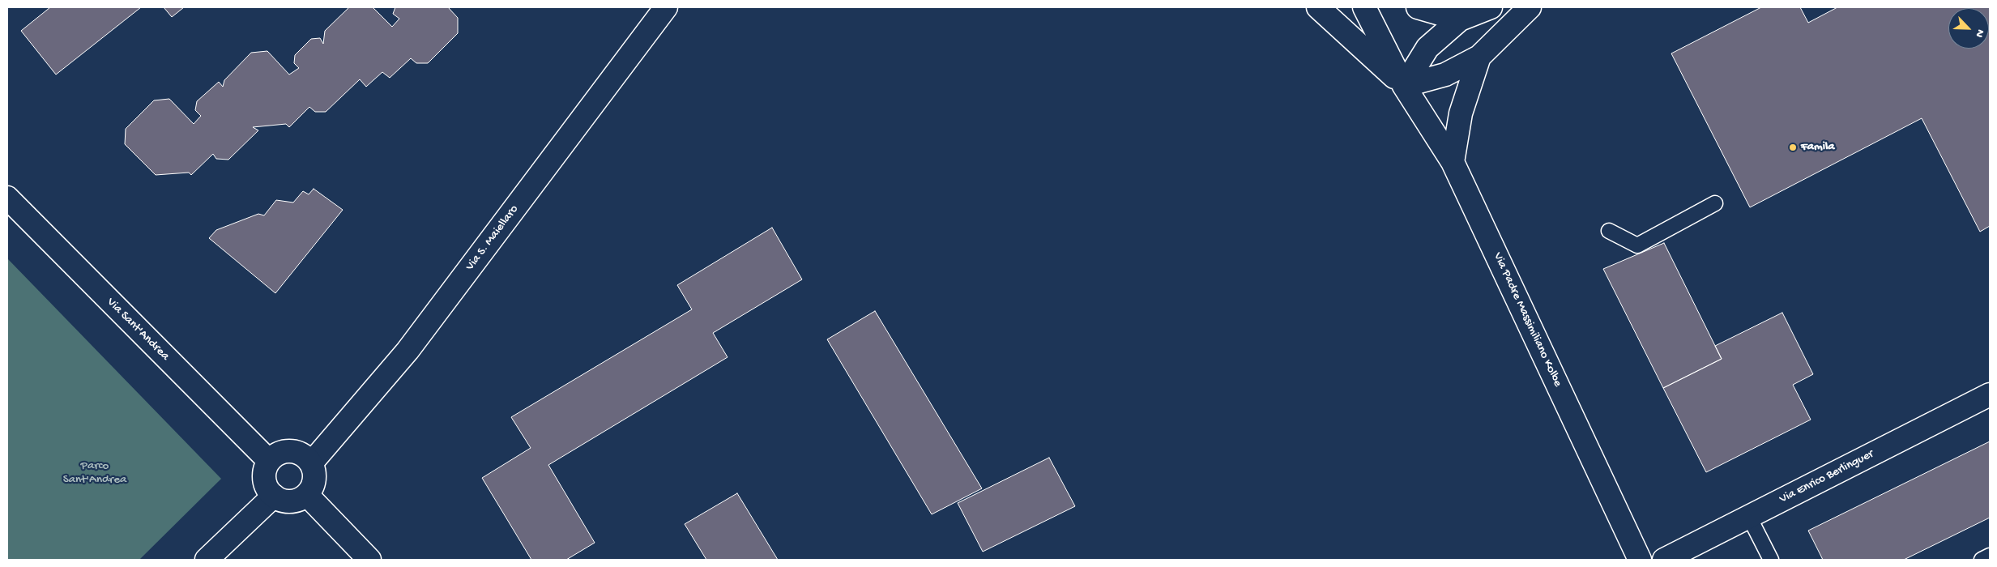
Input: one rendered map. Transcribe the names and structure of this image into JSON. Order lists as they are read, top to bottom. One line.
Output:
{"streets":{"street":["Via S. Maiellaro","Via Padre Massimiliano Kolbe","Via Sant'Andrea","Via Enrico Berlinguer"]},"crossings":[["Via S. Maiellaro","Via Sant'Andrea"]],"parks":["Parco Sant'Andrea"],"places":["Famila"],"north":"bottom right"}
